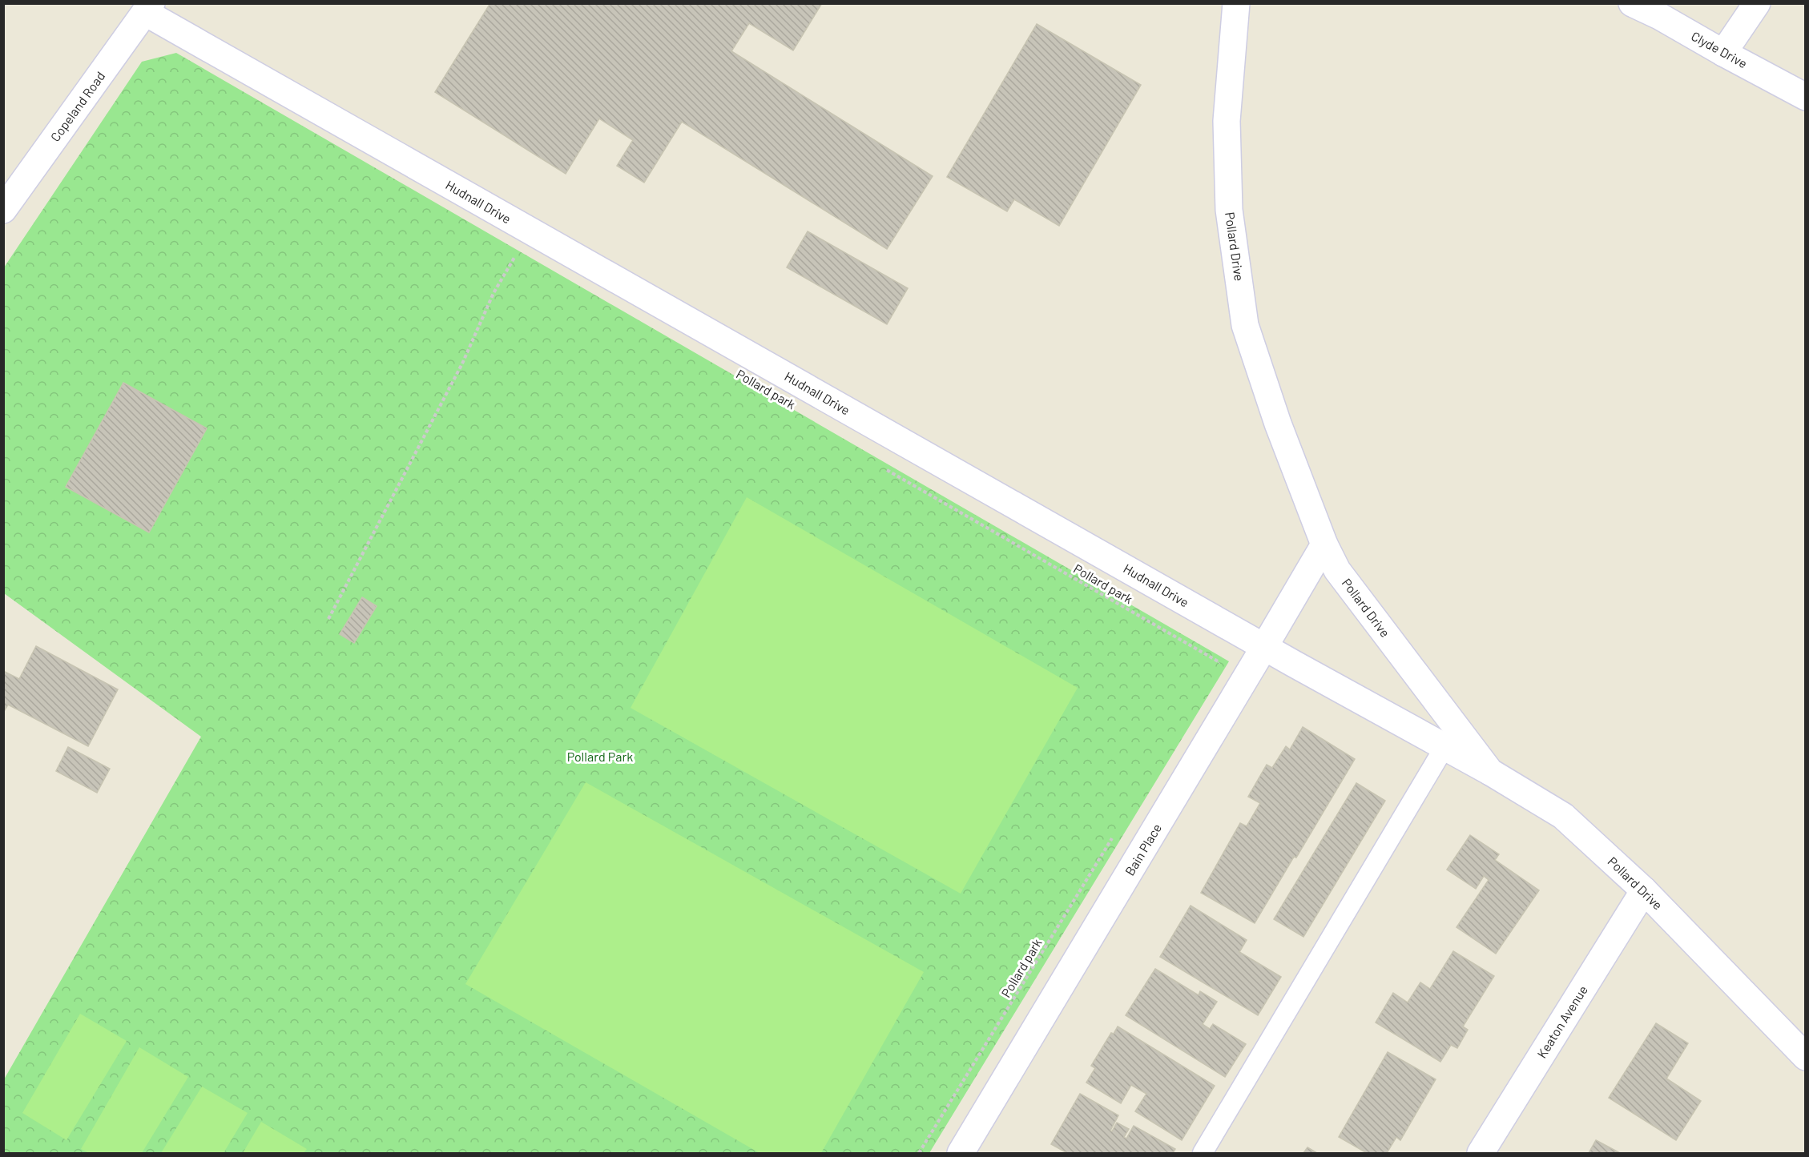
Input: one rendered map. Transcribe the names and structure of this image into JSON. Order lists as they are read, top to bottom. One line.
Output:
{"streets":{"street":["Clyde Drive","Copeland Road","Hudnall Drive","Pollard Drive","Bain Place","Keaton Avenue"],"path":["Pollard park"]},"crossings":[["Copeland Road","Hudnall Drive"],["Hudnall Drive","Pollard Drive"],["Hudnall Drive","Bain Place"],["Pollard Drive","Bain Place"],["Pollard Drive","Keaton Avenue"]],"parks":["Pollard Park"]}
